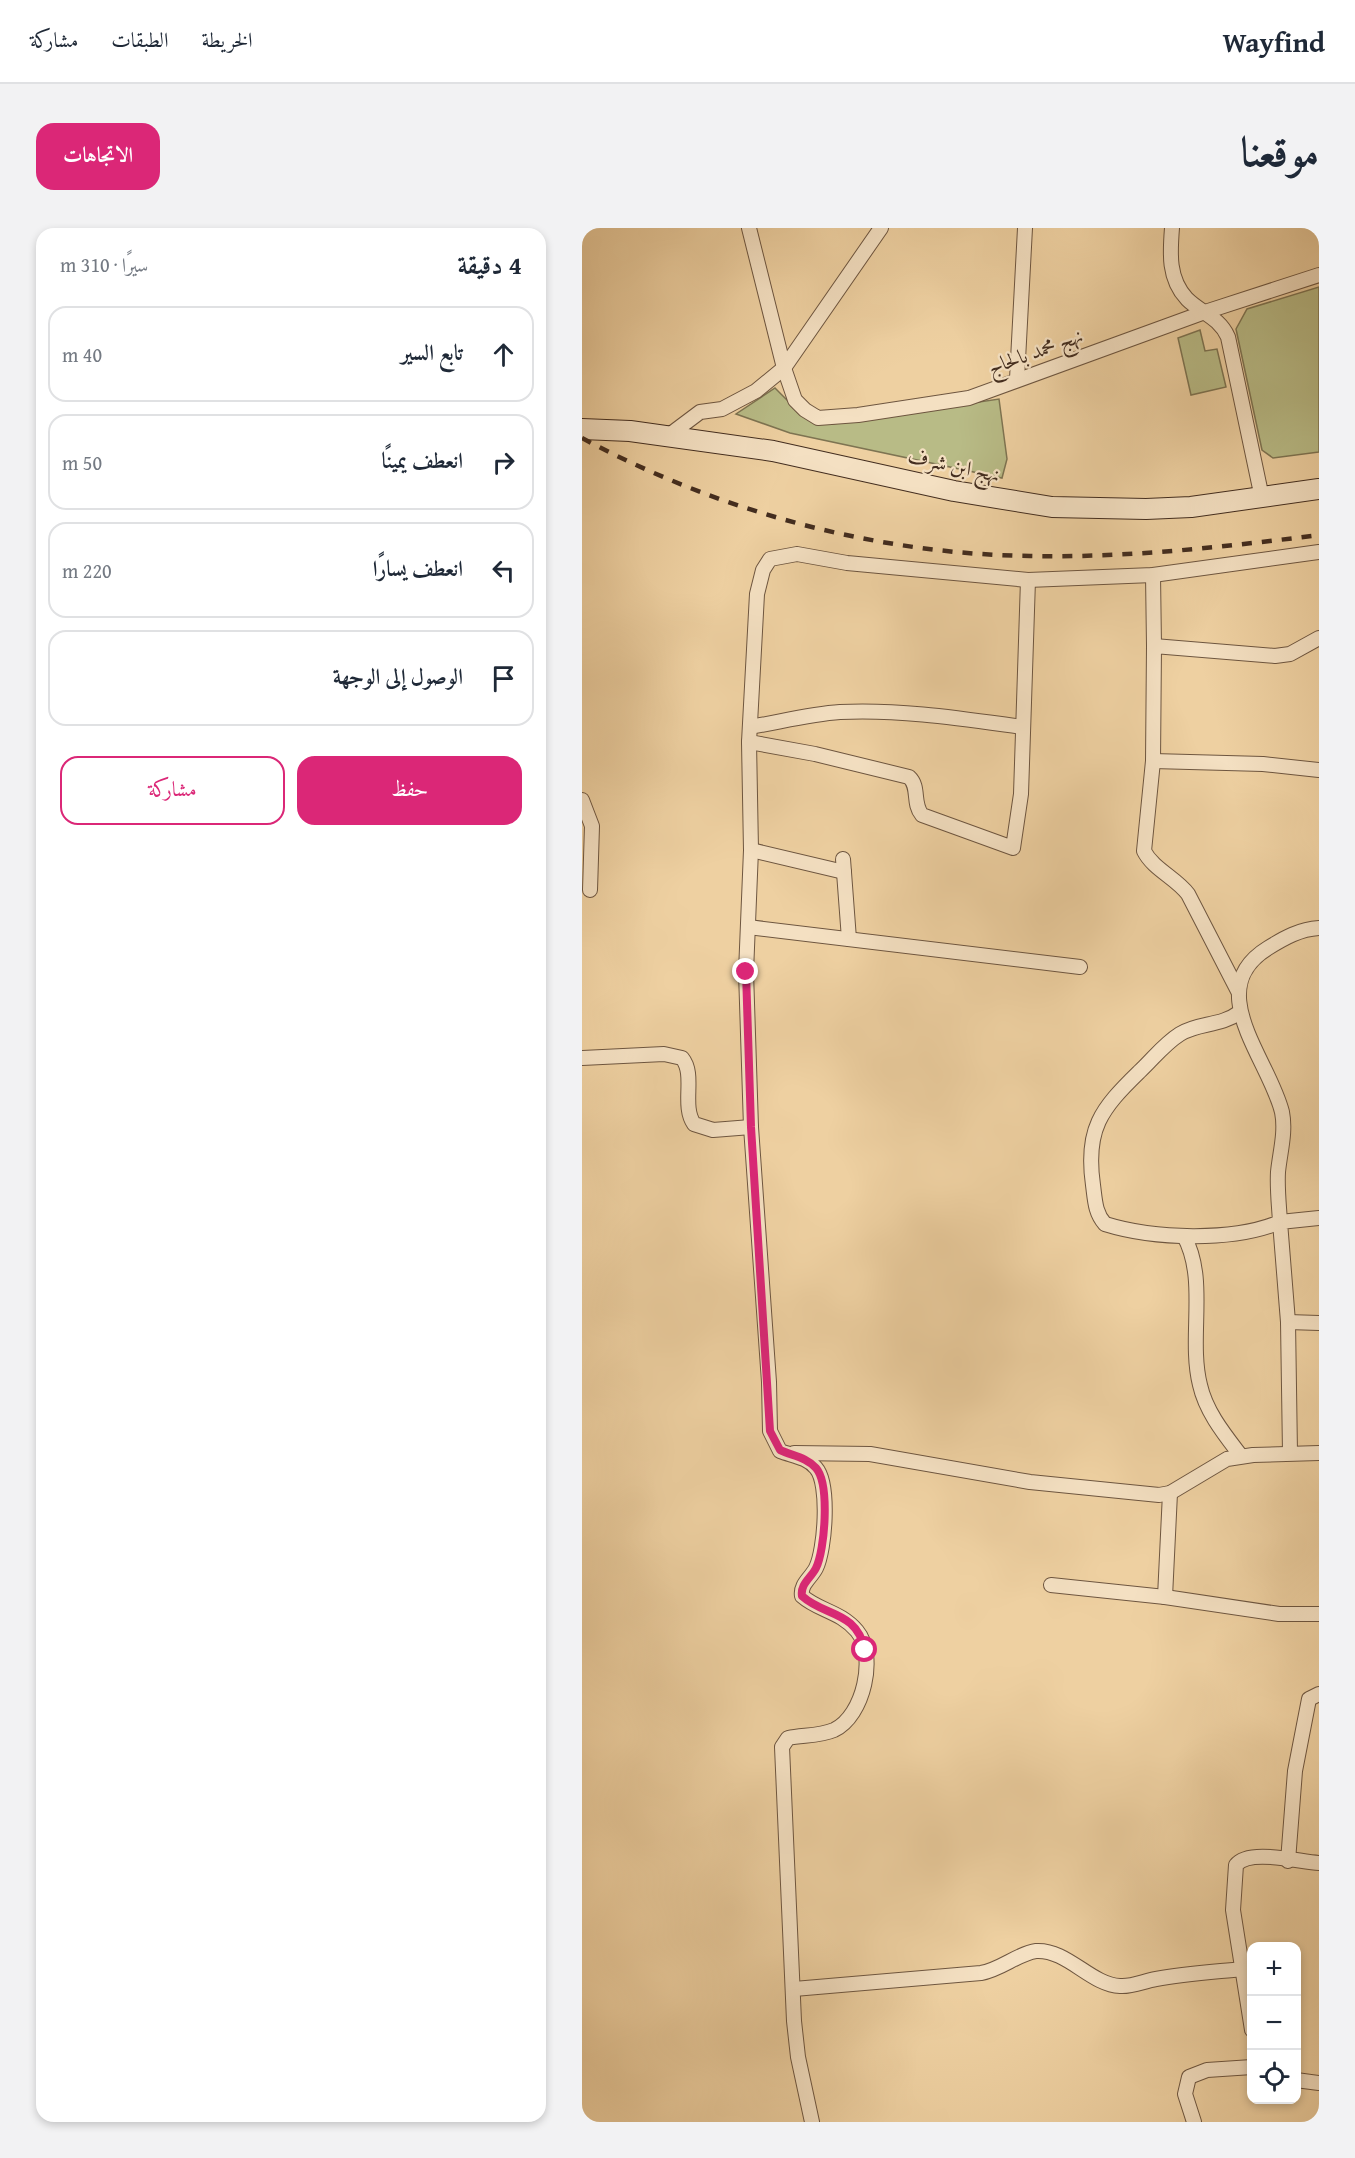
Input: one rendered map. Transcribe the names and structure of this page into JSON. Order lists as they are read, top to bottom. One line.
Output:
{"streets":{"main road":["نهج ابن شرف"],"street":["نهج محمد بالحاج"]},"page":{"header":"Wayfind","nav":["الخريطة","الطبقات","مشاركة"],"title":"موقعنا","buttons":["الاتجاهات",["حفظ","مشاركة"]],"heading":["4 دقيقة","سيرًا · 310 m"],"list":[["تابع السير","40 m"],["انعطف يمينًا","50 m"],["انعطف يسارًا","220 m"],"الوصول إلى الوجهة"],"map_buttons":["+","−"]}}
